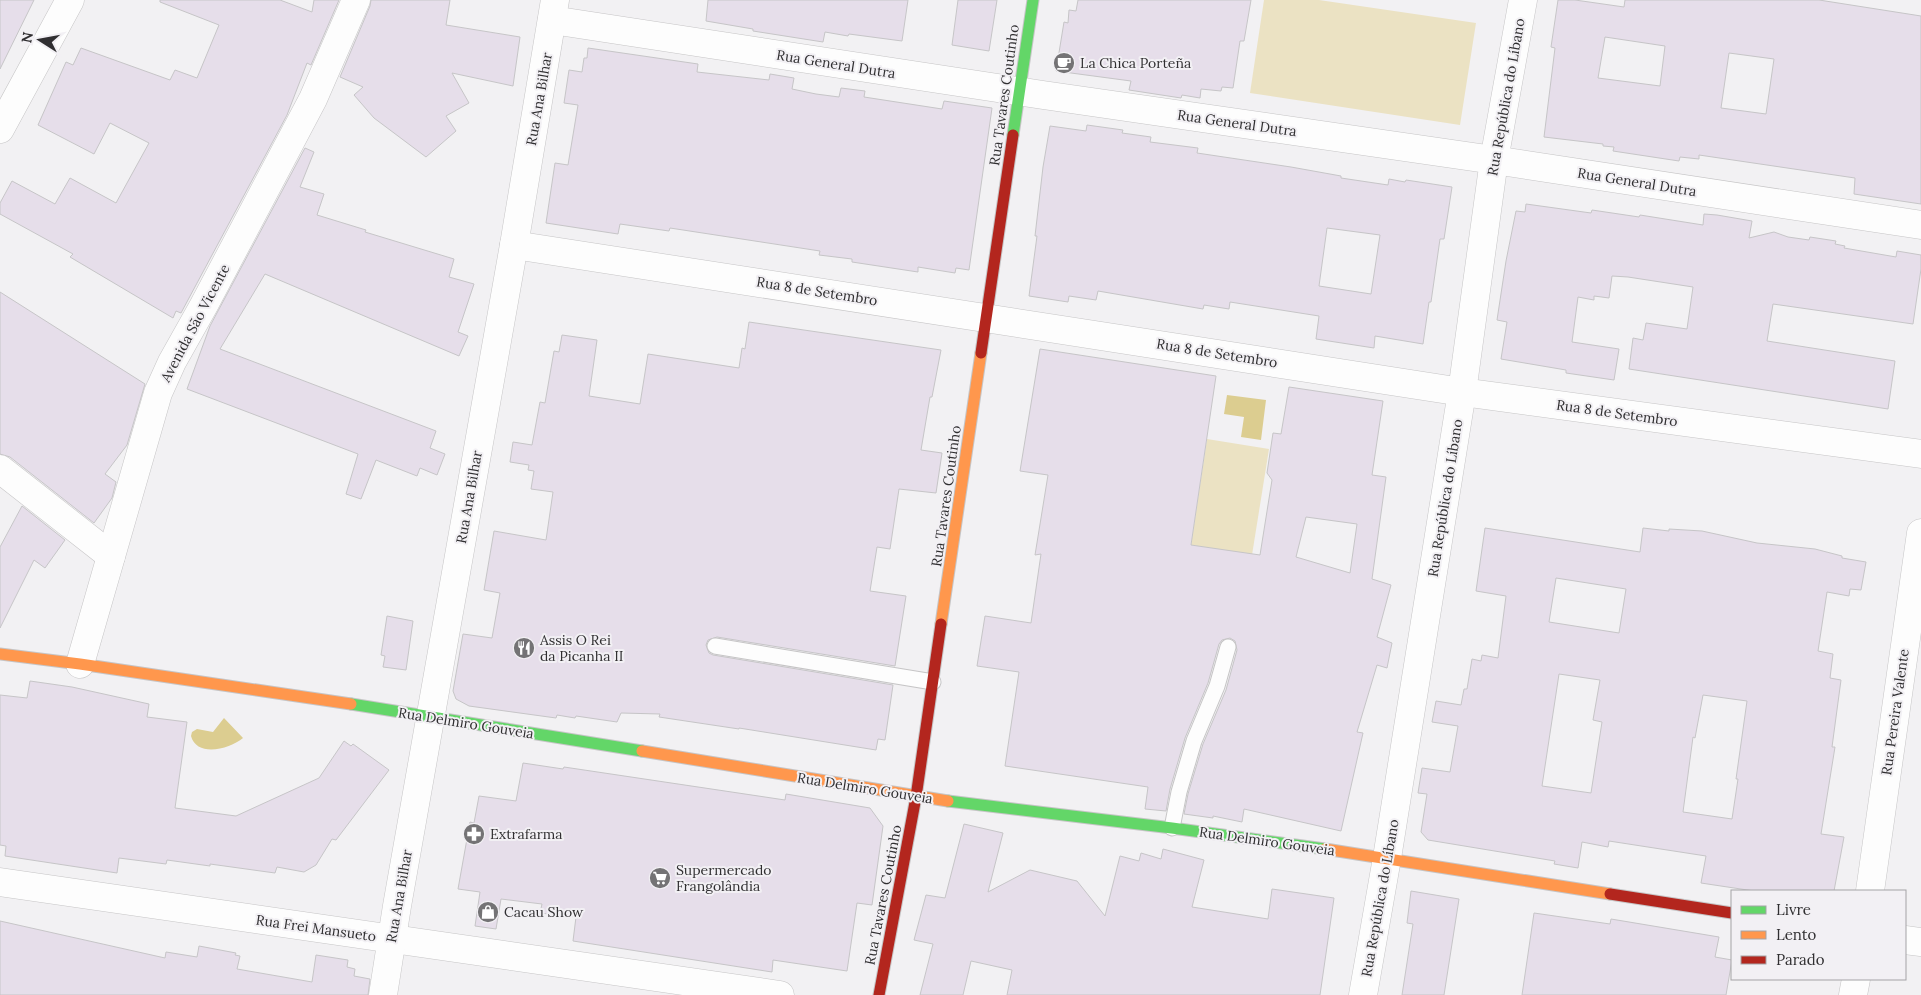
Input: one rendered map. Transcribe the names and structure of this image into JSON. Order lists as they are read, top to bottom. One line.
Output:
{"streets":{"street":["Rua General Dutra","Rua Tavares Coutinho","Rua República do Líbano","Rua Ana Bilhar","Rua 8 de Setembro","Avenida São Vicente","Rua Pereira Valente","Rua Delmiro Gouveia","Rua Frei Mansueto"]},"crossings":[["Rua General Dutra","Rua Tavares Coutinho"],["Rua General Dutra","Rua República do Líbano"],["Rua General Dutra","Rua Ana Bilhar"],["Rua Tavares Coutinho","Rua 8 de Setembro"],["Rua Tavares Coutinho","Rua Delmiro Gouveia"],["Rua República do Líbano","Rua 8 de Setembro"],["Rua República do Líbano","Rua Delmiro Gouveia"],["Rua Ana Bilhar","Rua 8 de Setembro"],["Rua Ana Bilhar","Rua Delmiro Gouveia"],["Rua Ana Bilhar","Rua Frei Mansueto"],["Avenida São Vicente","Rua Delmiro Gouveia"]],"places":{"cafe":["La Chica Porteña"],"restaurant":["Assis O Rei da Picanha II"],"pharmacy":["Extrafarma"],"supermarket":["Supermercado Frangolândia"],"shop":["Cacau Show"]},"legend":["Livre","Lento","Parado"],"north":"left"}
